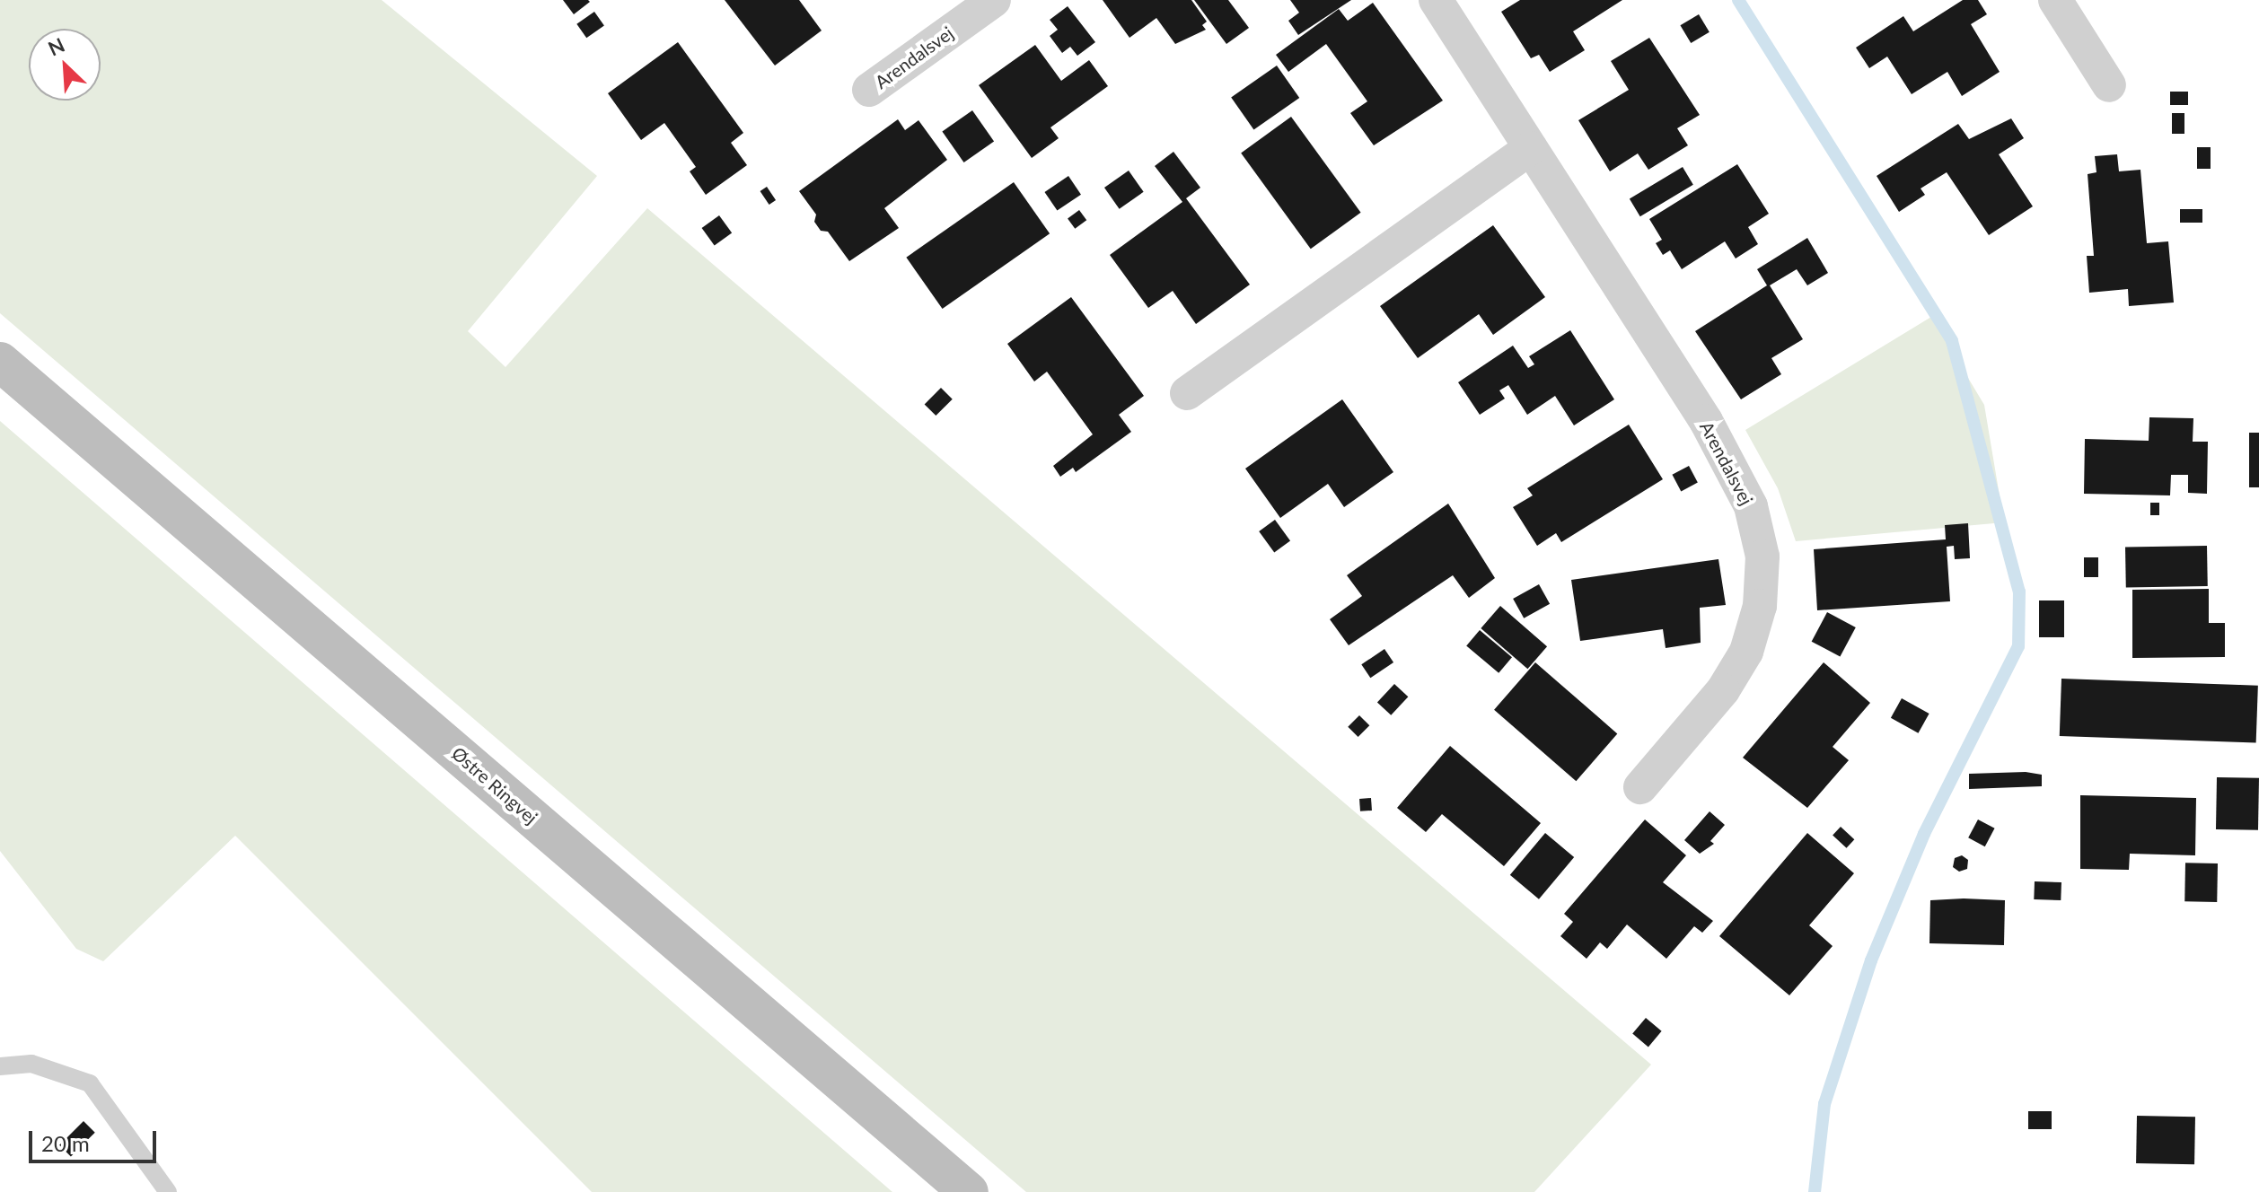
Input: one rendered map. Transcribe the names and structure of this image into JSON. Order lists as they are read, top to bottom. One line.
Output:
{"streets":{"main road":["Østre Ringvej"],"street":["Arendalsvej"]},"scale_bar":"20 m","north":"top left"}
